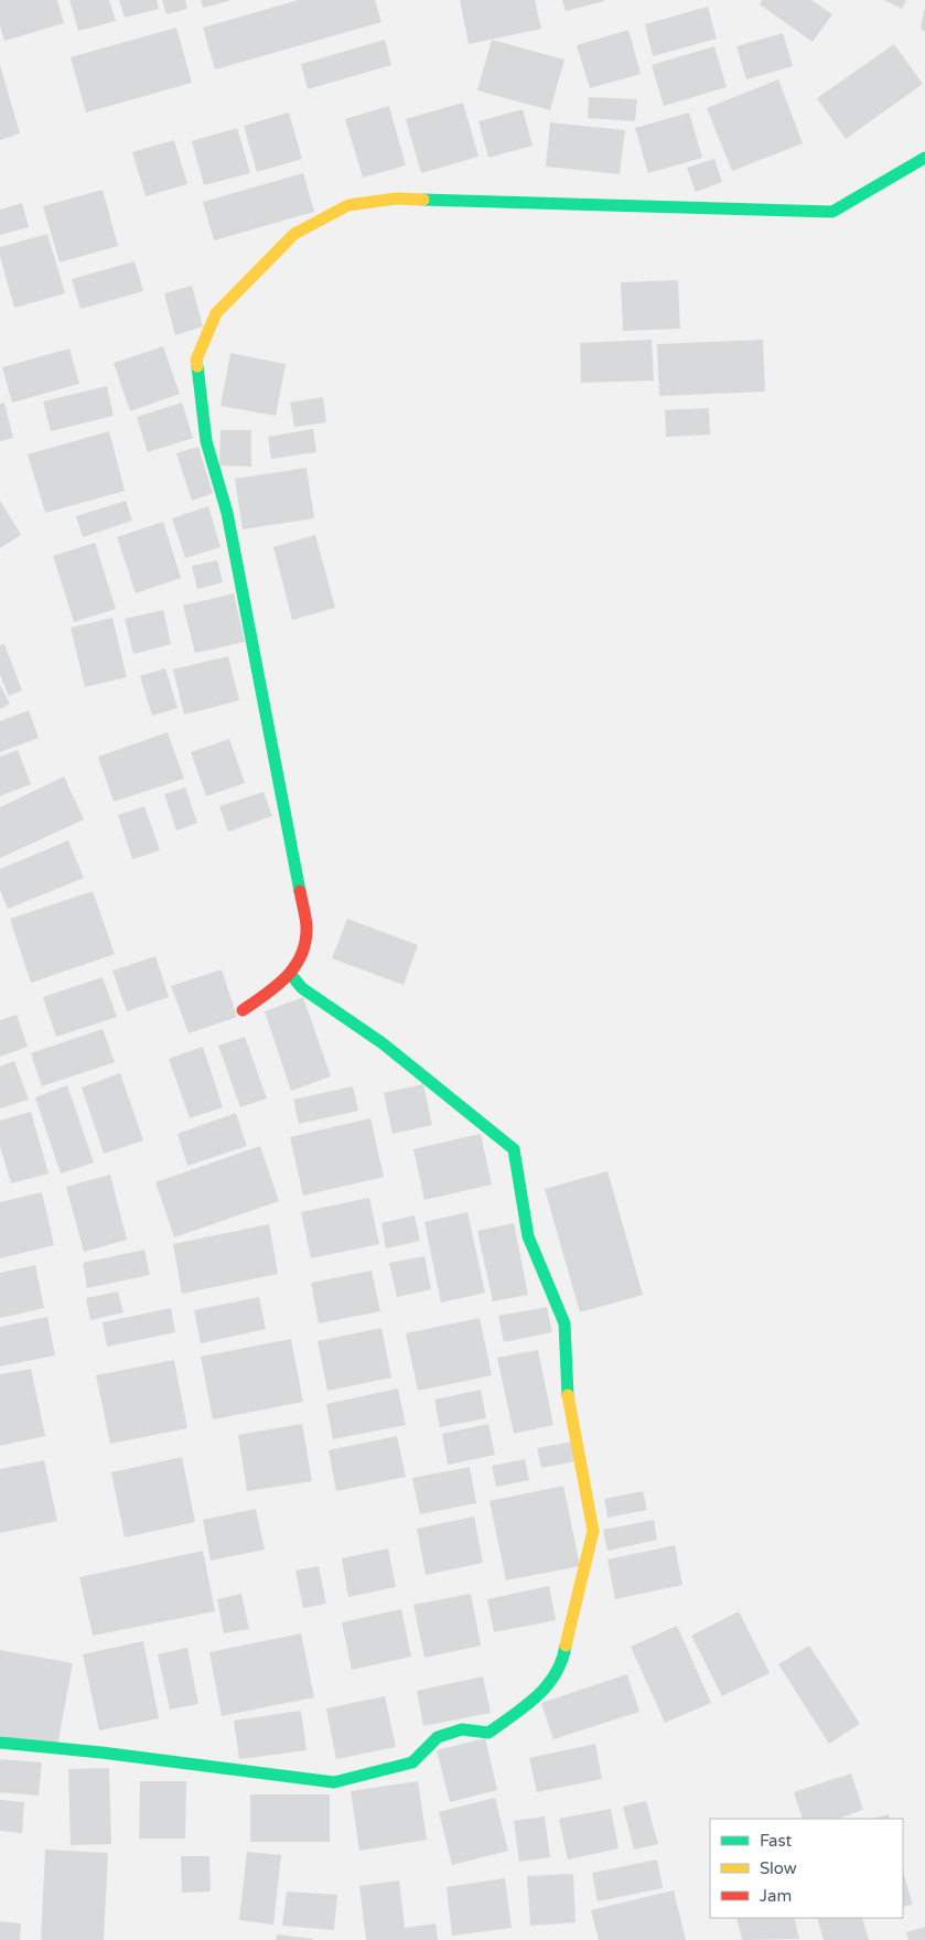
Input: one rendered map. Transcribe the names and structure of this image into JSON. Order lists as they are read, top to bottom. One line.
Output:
{"legend":["Fast","Slow","Jam"]}
